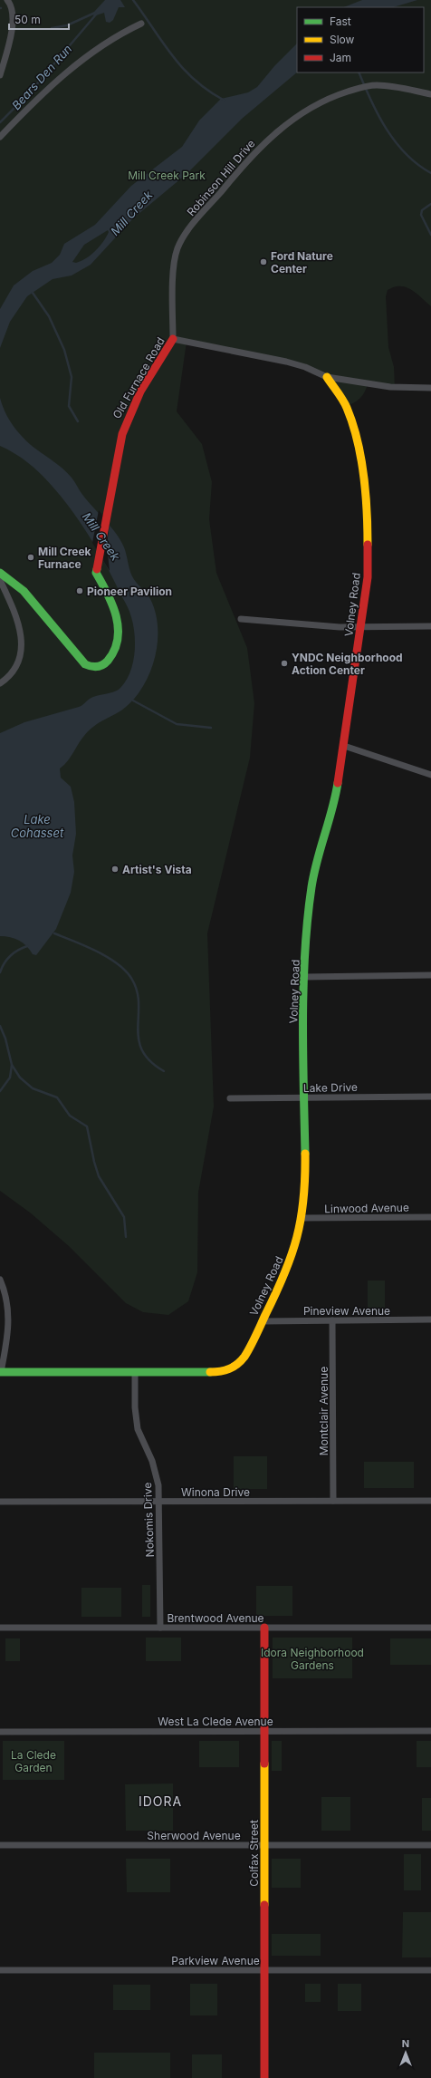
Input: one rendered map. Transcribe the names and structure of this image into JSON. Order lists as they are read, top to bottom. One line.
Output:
{"streets":{"street":["Robinson Hill Drive","Old Furnace Road","Volney Road","Lake Drive","Linwood Avenue","Pineview Avenue","Montclair Avenue","Winona Drive","Nokomis Drive","Brentwood Avenue","West La Clede Avenue","Sherwood Avenue","Colfax Street","Parkview Avenue"]},"crossings":[["Robinson Hill Drive","Old Furnace Road"],["Old Furnace Road","Volney Road"],["Volney Road","Lake Drive"],["Volney Road","Linwood Avenue"],["Volney Road","Pineview Avenue"],["Volney Road","Nokomis Drive"],["Pineview Avenue","Montclair Avenue"],["Montclair Avenue","Winona Drive"],["Winona Drive","Nokomis Drive"],["Nokomis Drive","Brentwood Avenue"],["Brentwood Avenue","Colfax Street"],["West La Clede Avenue","Colfax Street"],["Sherwood Avenue","Colfax Street"],["Colfax Street","Parkview Avenue"]],"districts":["IDORA"],"water":["Bears Den Run","Mill Creek","Lake Cohasset"],"parks":["Mill Creek Park","Idora Neighborhood Gardens","La Clede Garden"],"places":["Ford Nature Center","Mill Creek Furnace","Pioneer Pavilion","YNDC Neighborhood Action Center","Artist's Vista"],"legend":["Fast","Slow","Jam"],"scale_bar":"50 m","north":"top"}
